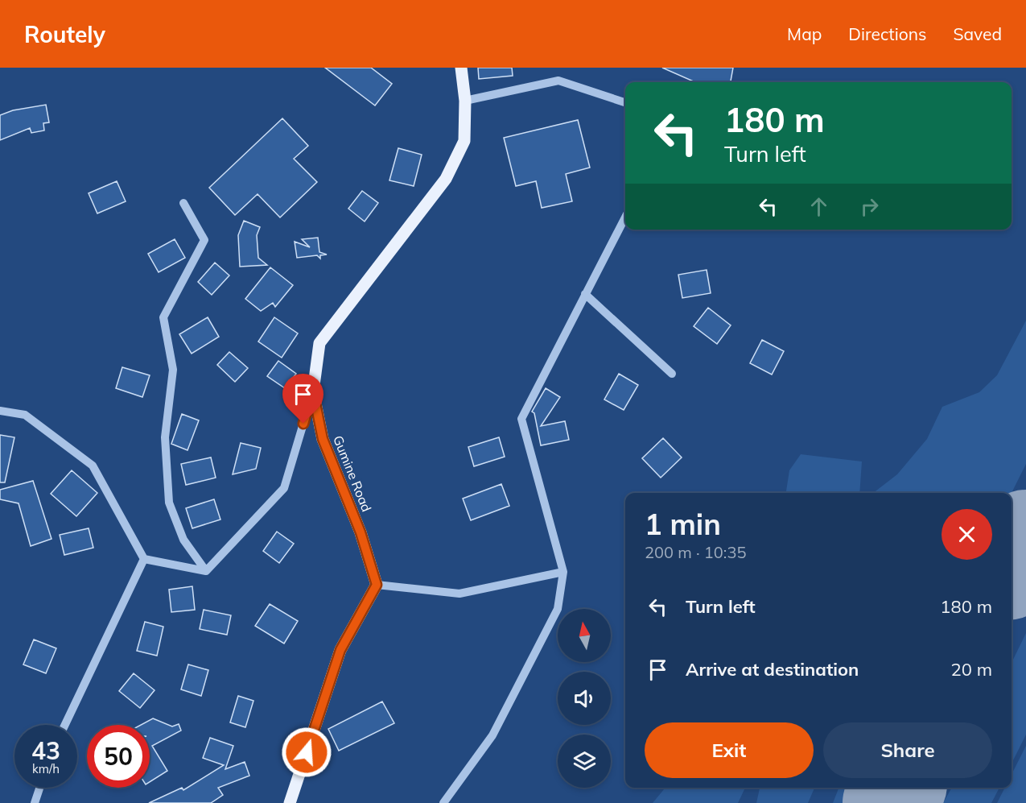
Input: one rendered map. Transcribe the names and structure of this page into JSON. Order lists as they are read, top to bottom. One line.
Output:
{"streets":{"main road":["Gumine Road"]},"north":"top","page":{"header":"Routely","nav":["Map","Directions","Saved"],"turn":["180 m","Turn left"],"heading":["1 min","200 m · 10:35"],"list":[{"name":"Turn left","value":"180 m"},{"name":"Arrive at destination","value":"20 m"}],"buttons":["Exit","Share"],"speed":"43 km/h","limit":"50"}}
